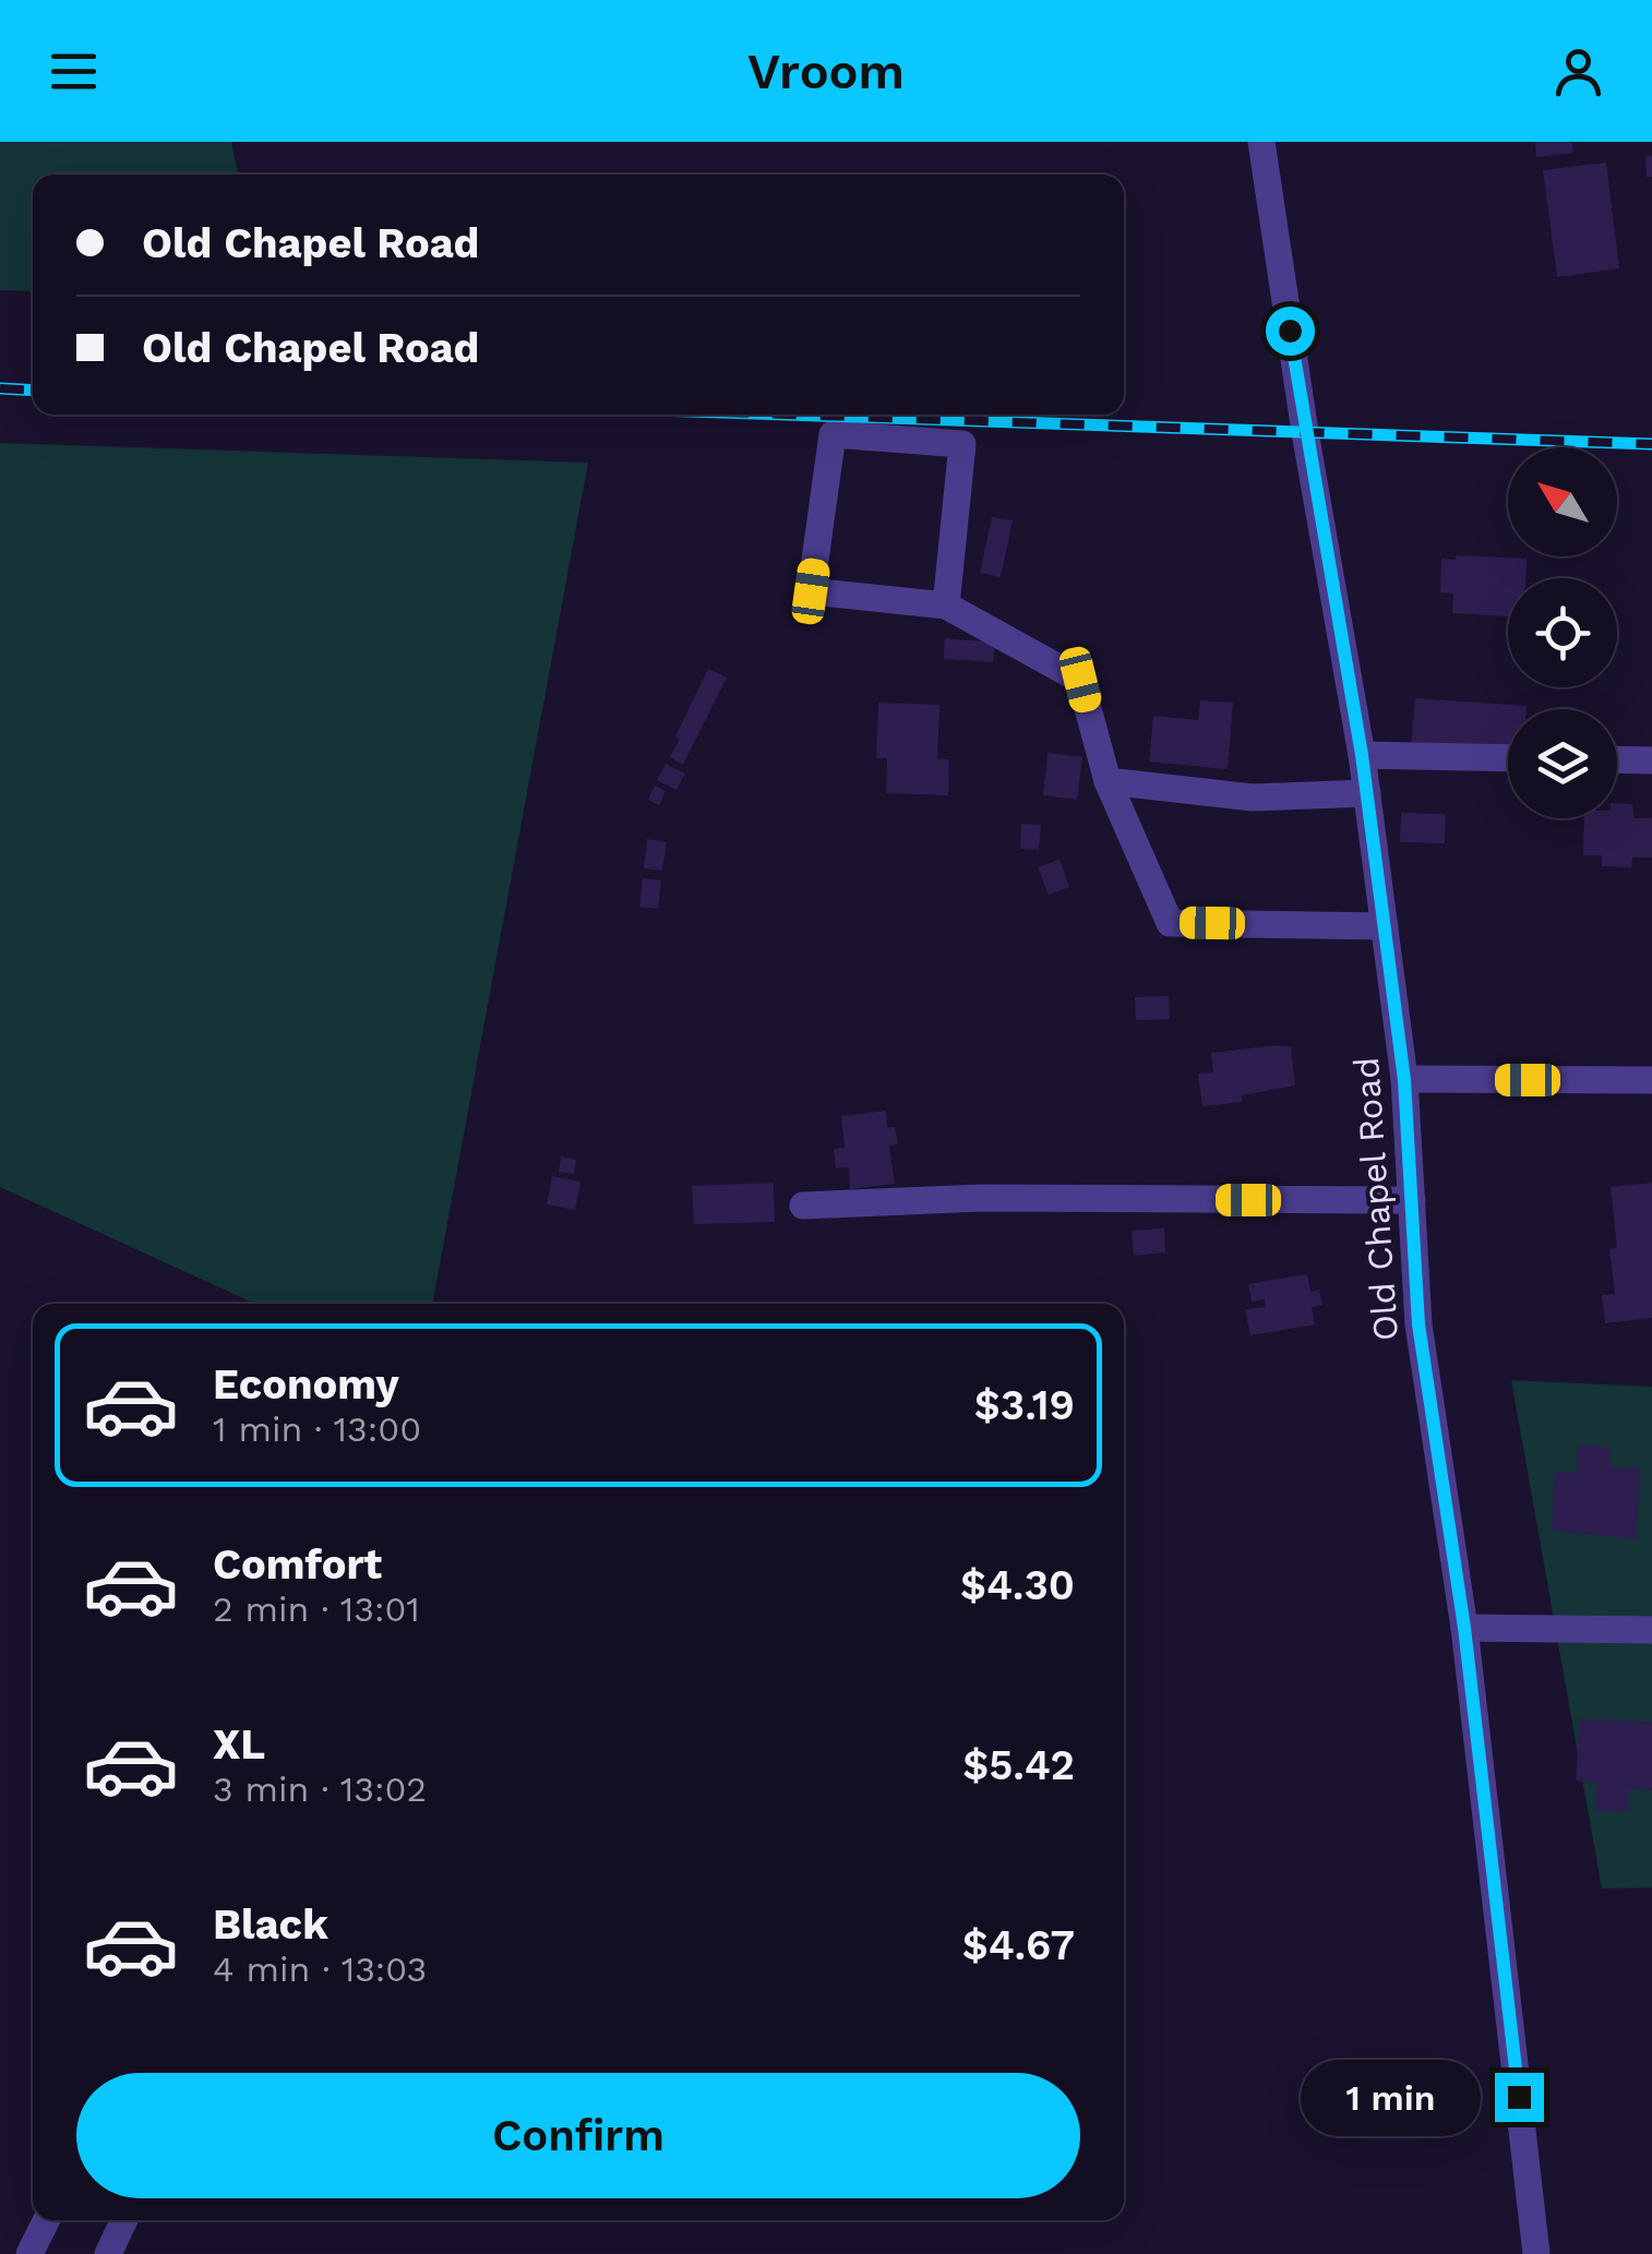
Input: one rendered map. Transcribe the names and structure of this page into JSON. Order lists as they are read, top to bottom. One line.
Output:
{"streets":{"street":["Old Chapel Road"]},"north":"top left","page":{"header":"Vroom","banner":["Old Chapel Road","Old Chapel Road"],"list":[{"name":"Economy","note":"1 min · 13:00","value":"$3.19"},{"name":"Comfort","note":"2 min · 13:01","value":"$4.30"},{"name":"XL","note":"3 min · 13:02","value":"$5.42"},{"name":"Black","note":"4 min · 13:03","value":"$4.67"}],"buttons":"Confirm","bubble":"1 min"}}
